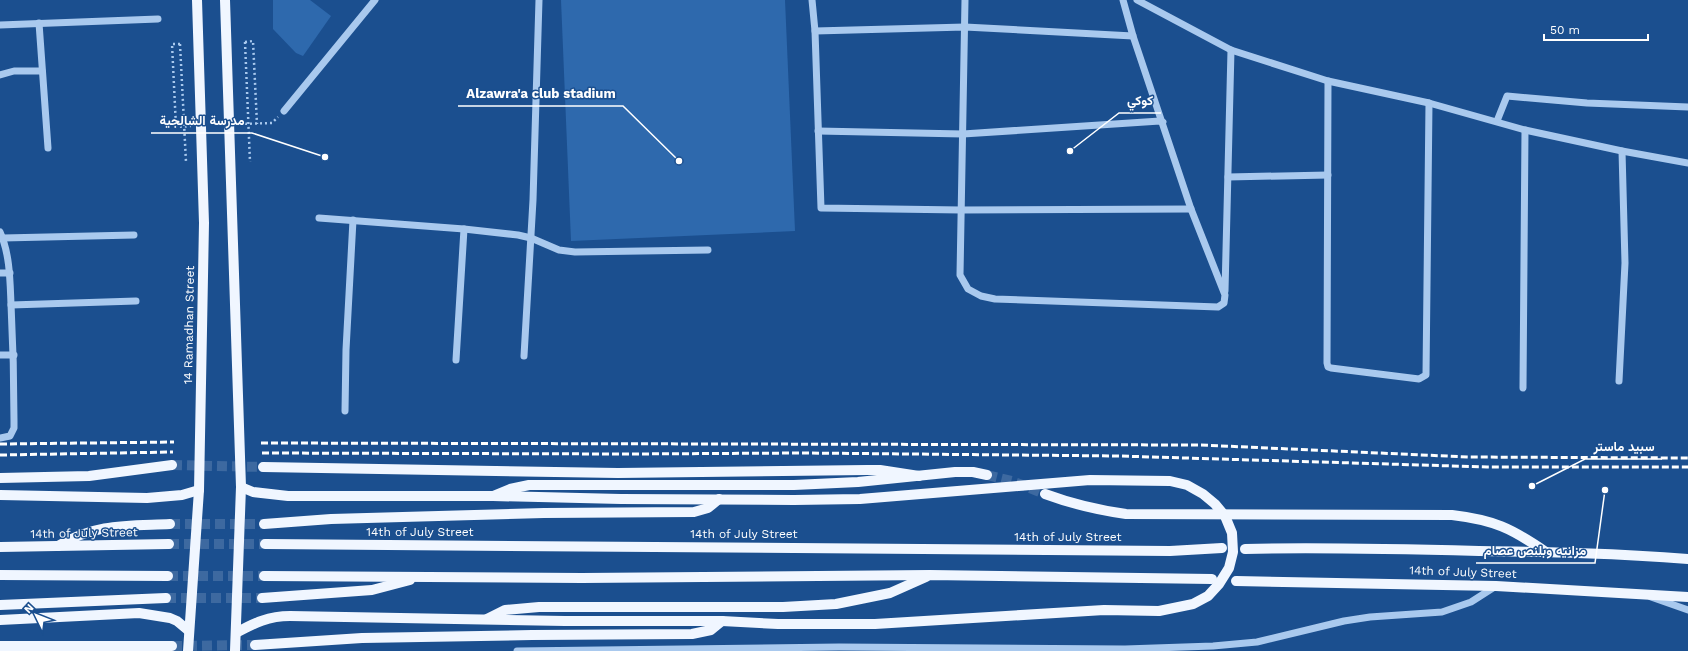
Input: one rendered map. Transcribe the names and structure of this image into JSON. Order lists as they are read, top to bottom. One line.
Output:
{"streets":{"main road":["14 Ramadhan Street","14th of July Street"]},"places":["كوكي","مدرسة الشالجية","Alzawra'a club stadium","سبيد ماستر","مزانيه وبلنص عصام"],"scale_bar":"50 m","north":"top left"}
